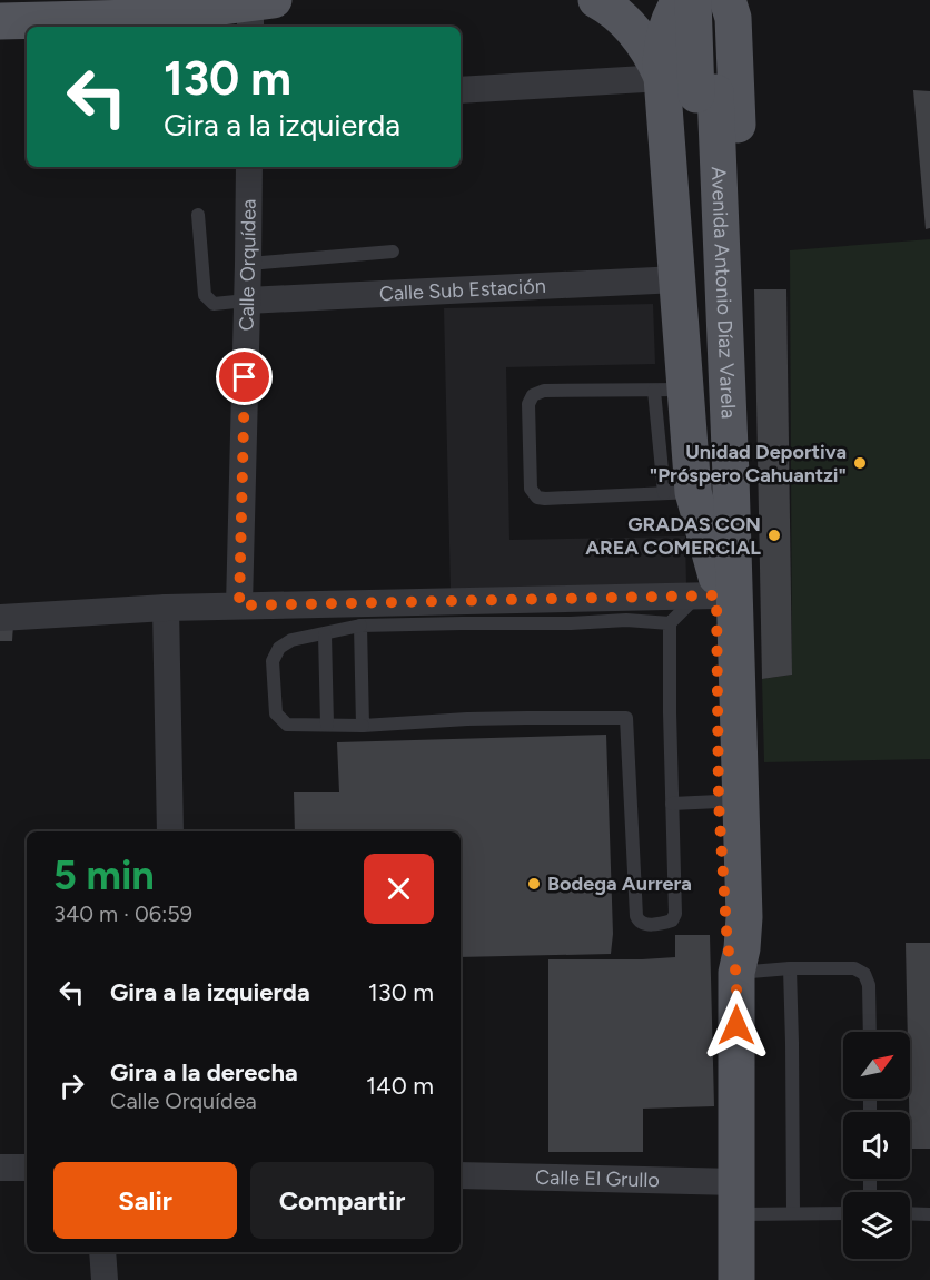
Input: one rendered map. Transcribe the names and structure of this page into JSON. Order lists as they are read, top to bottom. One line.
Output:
{"streets":{"main road":["Avenida Antonio Díaz Varela"],"street":["Calle Orquídea","Calle Sub Estación","Calle El Grullo"]},"crossings":[["Calle Orquídea","Calle Sub Estación"],["Avenida Antonio Díaz Varela","Calle El Grullo"]],"places":["Unidad Deportiva \"Próspero Cahuantzi\"","GRADAS CON AREA COMERCIAL","Bodega Aurrera"],"north":"top right","page":{"turn":["130 m","Gira a la izquierda"],"heading":["5 min","340 m · 06:59"],"list":[{"name":"Gira a la izquierda","value":"130 m"},{"name":"Gira a la derecha","note":"Calle Orquídea","value":"140 m"}],"buttons":["Salir","Compartir"]}}
